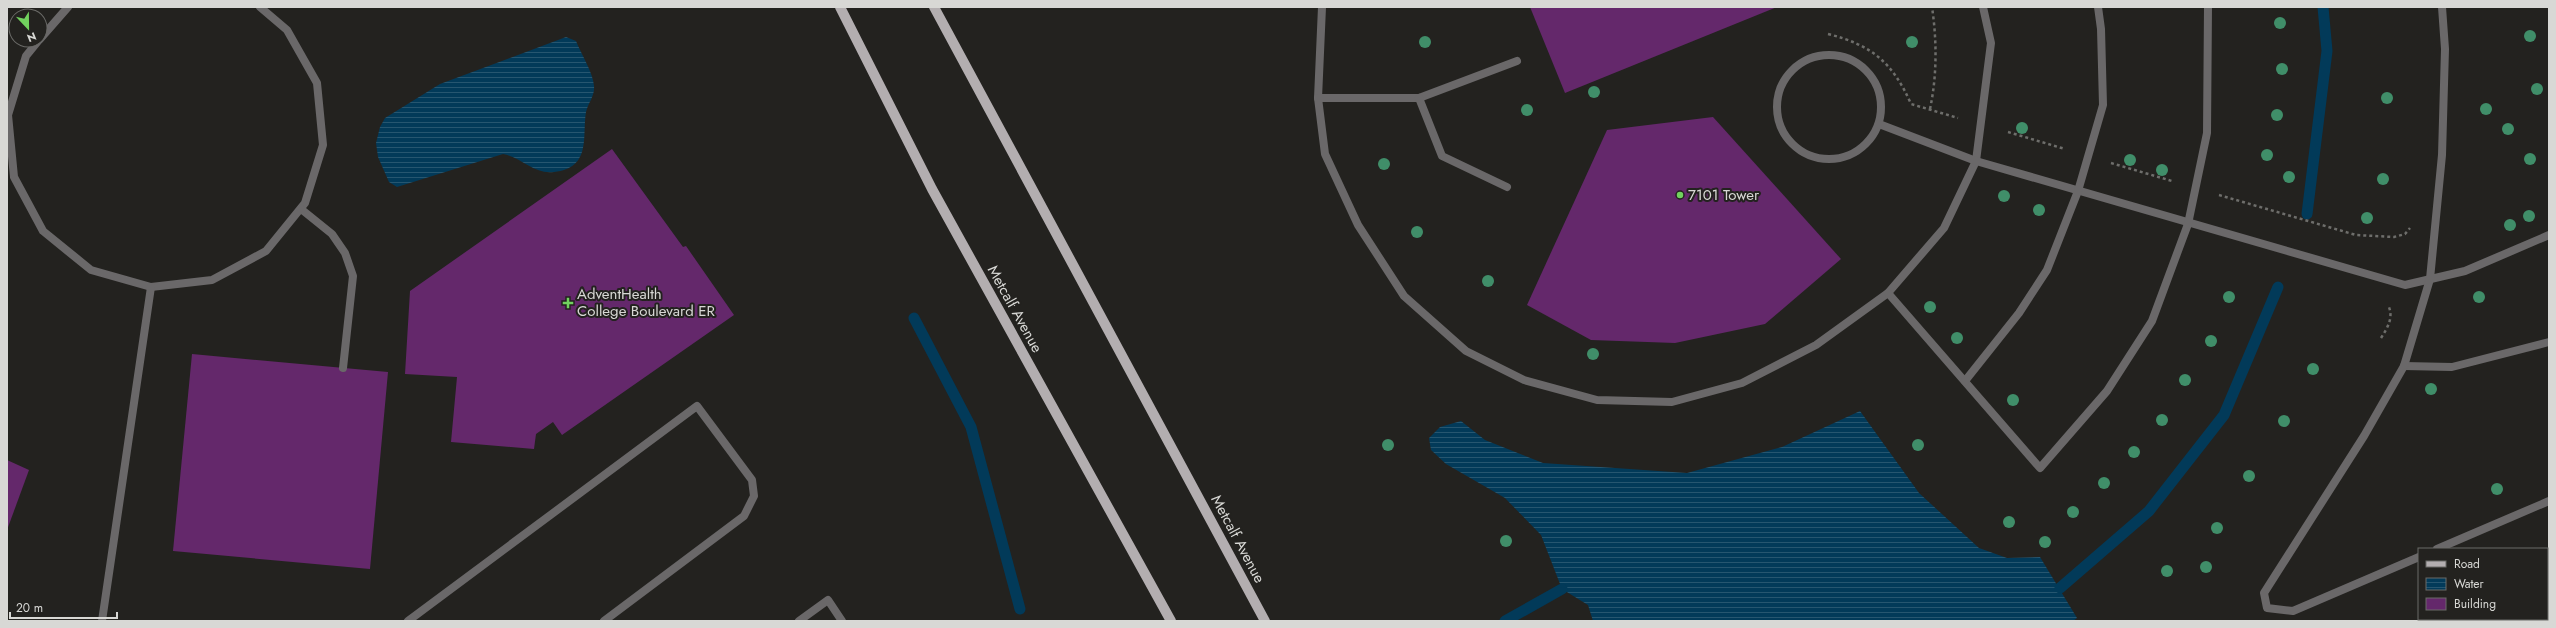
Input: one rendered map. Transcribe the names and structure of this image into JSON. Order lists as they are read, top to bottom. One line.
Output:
{"streets":{"main road":["Metcalf Avenue"]},"places":{"other":["7101 Tower"],"health":["AdventHealth College Boulevard ER"]},"legend":["Road","Water","Building"],"scale_bar":"20 m","north":"bottom"}
